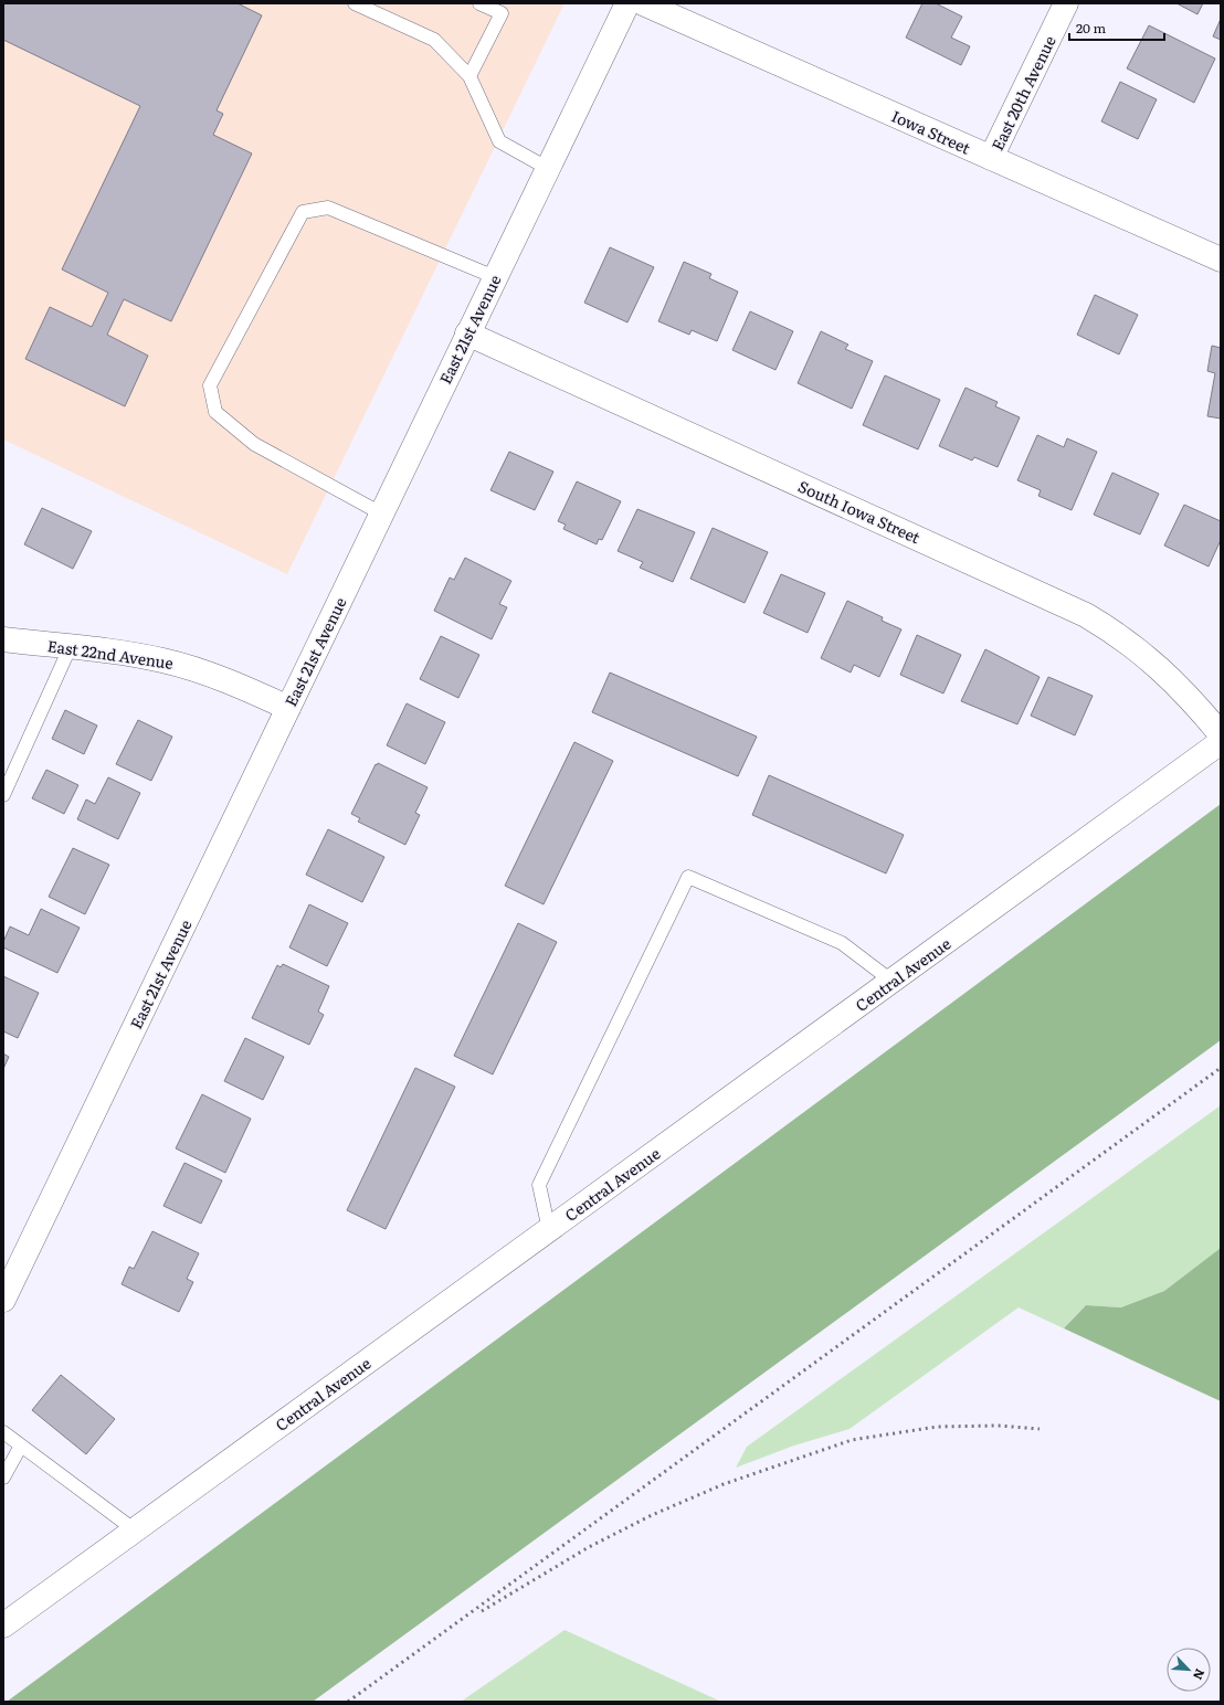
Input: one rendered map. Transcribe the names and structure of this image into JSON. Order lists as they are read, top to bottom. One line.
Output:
{"streets":{"street":["East 20th Avenue","Iowa Street","East 21st Avenue","South Iowa Street","East 22nd Avenue","Central Avenue"]},"crossings":[["East 20th Avenue","Iowa Street"],["East 21st Avenue","South Iowa Street"],["East 21st Avenue","East 22nd Avenue"]],"scale_bar":"20 m","north":"bottom right"}
